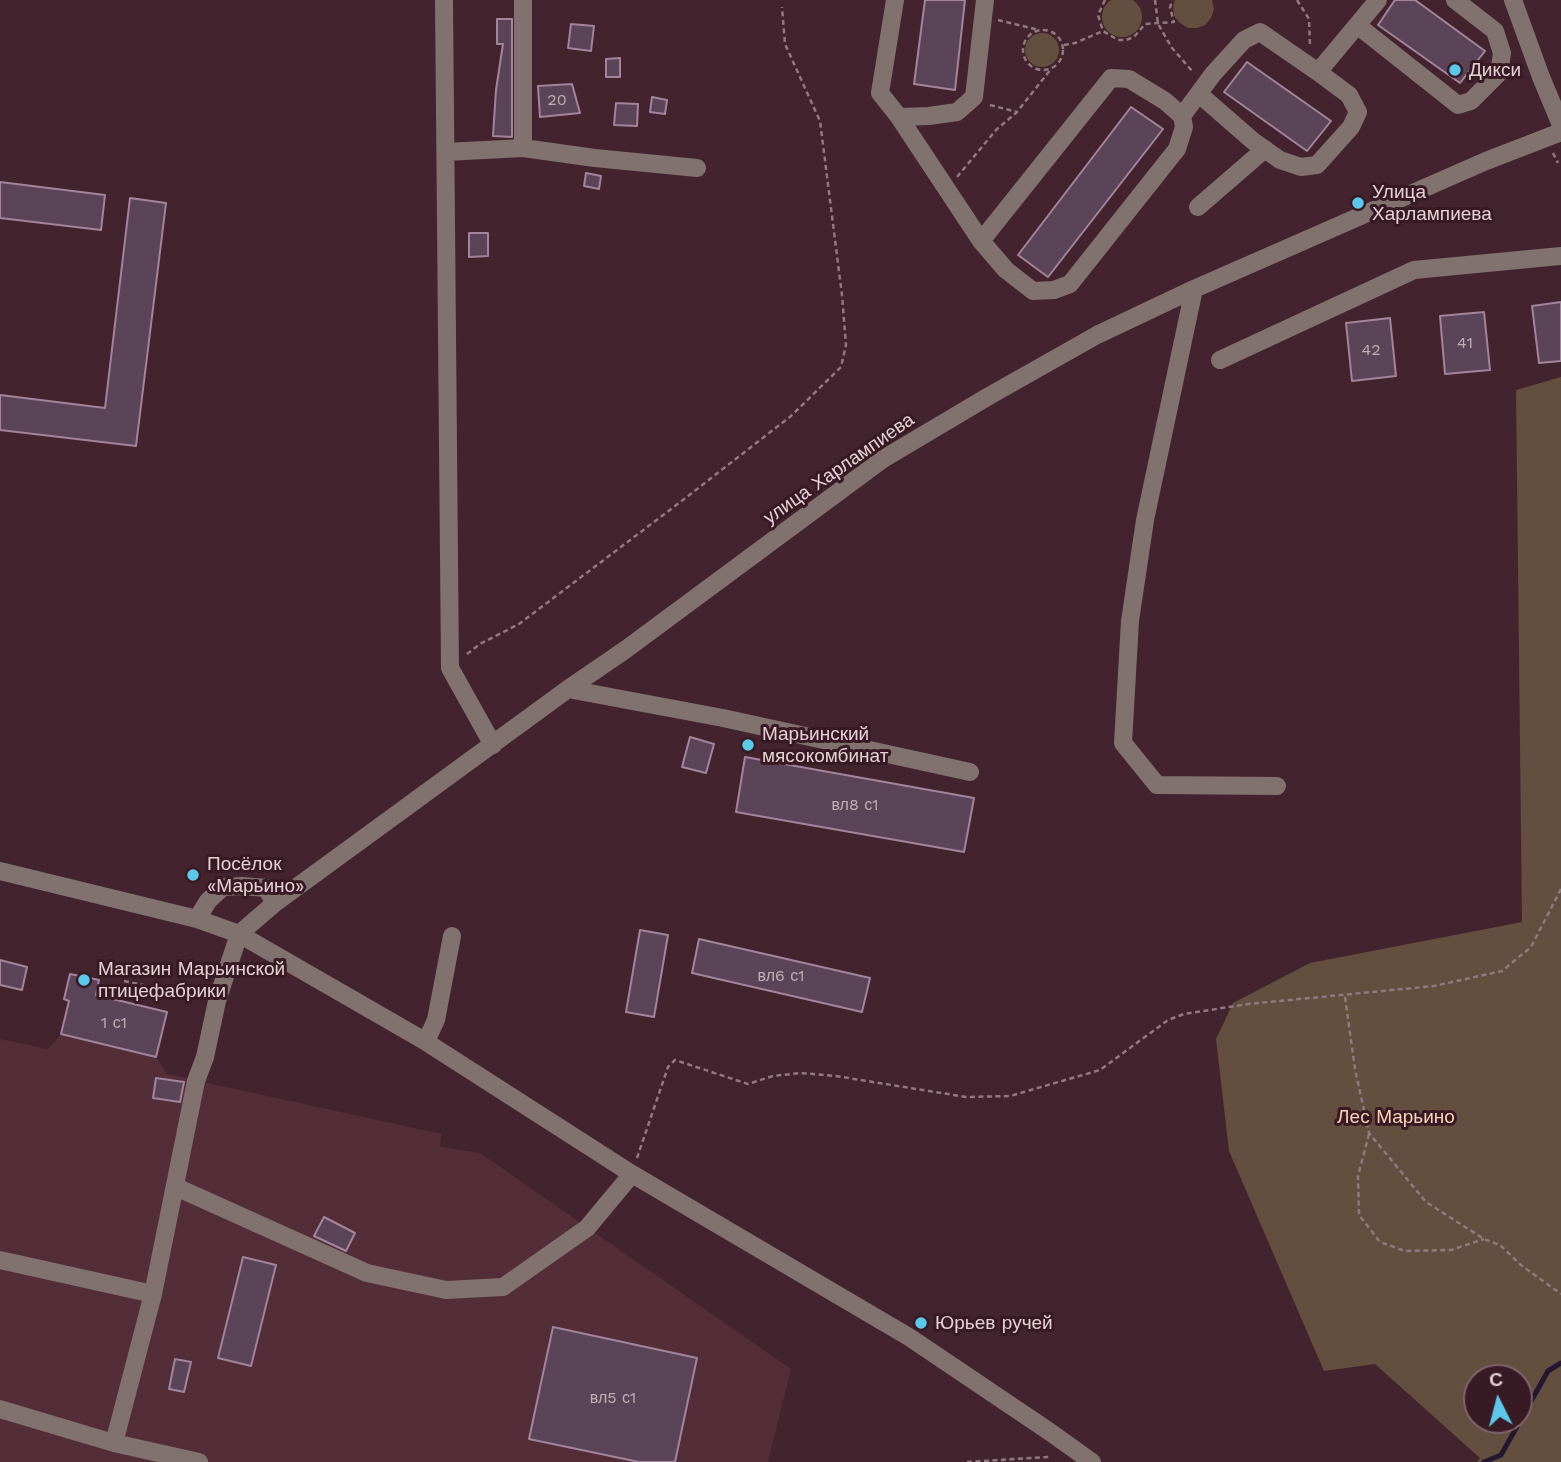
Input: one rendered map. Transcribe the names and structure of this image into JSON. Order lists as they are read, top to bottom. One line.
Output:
{"streets":{"street":["улица Харлампиева"]},"parks":["Лес Марьино"],"places":["Дикси","Улица Харлампиева","Марьинский мясокомбинат","Посёлок «Марьино»","Магазин Марьинской птицефабрики","Юрьев ручей"],"house_numbers":["20","41","42","вл8 с1","вл6 с1","1 с1","вл5 с1"],"north":"top"}
